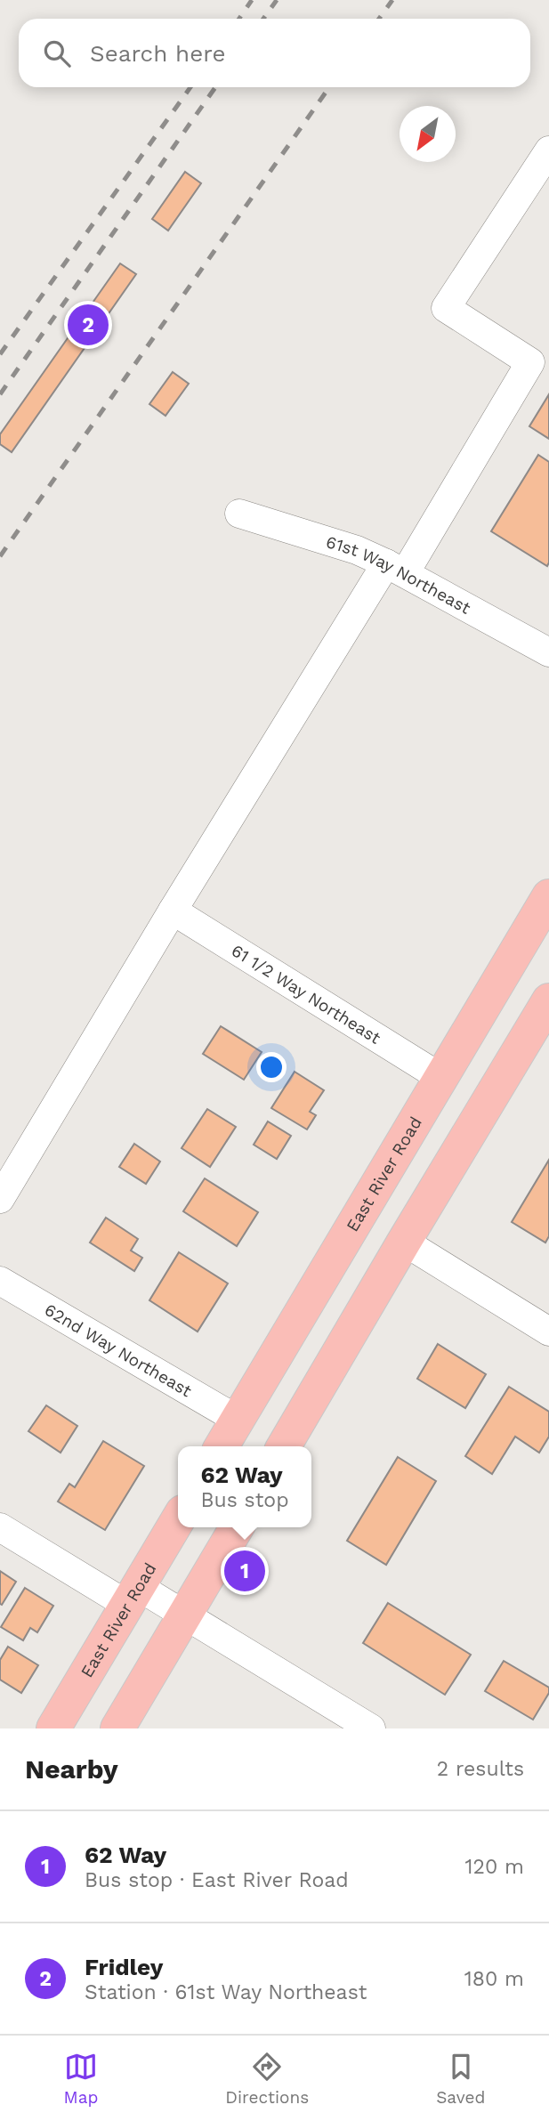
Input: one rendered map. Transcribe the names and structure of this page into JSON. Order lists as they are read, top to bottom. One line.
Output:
{"streets":{"main road":["East River Road"],"street":["61st Way Northeast","61 1/2 Way Northeast","62nd Way Northeast"]},"crossings":[["61 1/2 Way Northeast","East River Road"],["East River Road","62nd Way Northeast"]],"north":"bottom left","page":{"search":"Search here","pins":["2","1"],"popup":["62 Way","Bus stop"],"heading":["Nearby","2 results"],"list":[{"mark":"1","name":"62 Way","note":"Bus stop · East River Road","value":"120 m"},{"mark":"2","name":"Fridley","note":"Station · 61st Way Northeast","value":"180 m"}],"nav":["Map","Directions","Saved"]}}
